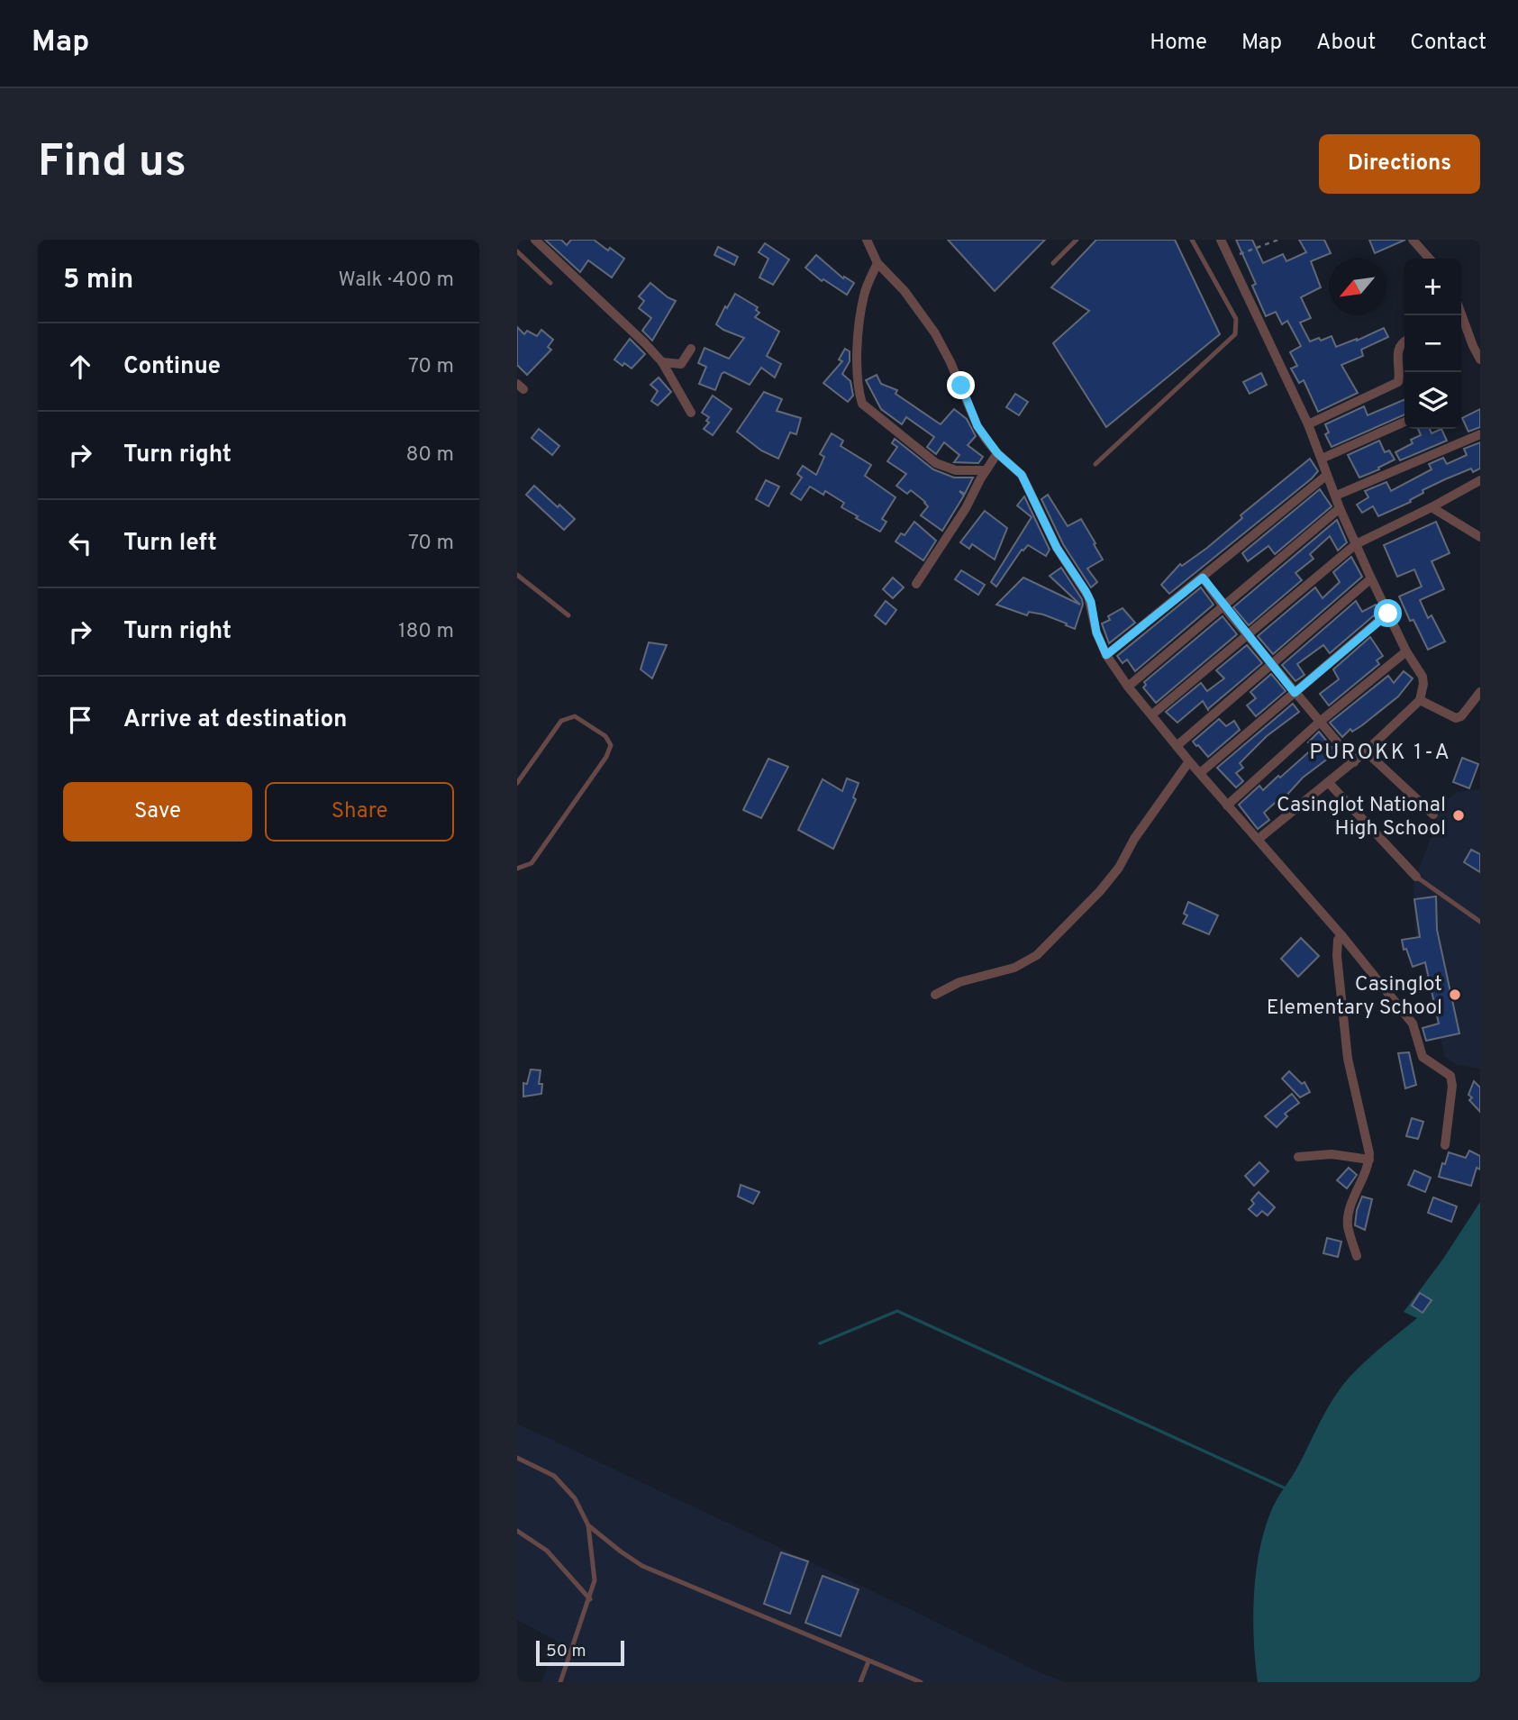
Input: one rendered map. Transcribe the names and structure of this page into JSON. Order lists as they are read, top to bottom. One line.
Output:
{"districts":["PUROKK 1-A"],"places":["Casinglot National High School","Casinglot Elementary School"],"scale_bar":"50 m","north":"bottom left","page":{"header":"Map","nav":["Home","Map","About","Contact"],"buttons":["Directions",["Save","Share"]],"title":"Find us","heading":["5 min","Walk · 400 m"],"map_buttons":["+","−"],"list":[["Continue","70 m"],["Turn right","80 m"],["Turn left","70 m"],["Turn right","180 m"],"Arrive at destination"],"scale":"50 m"}}
